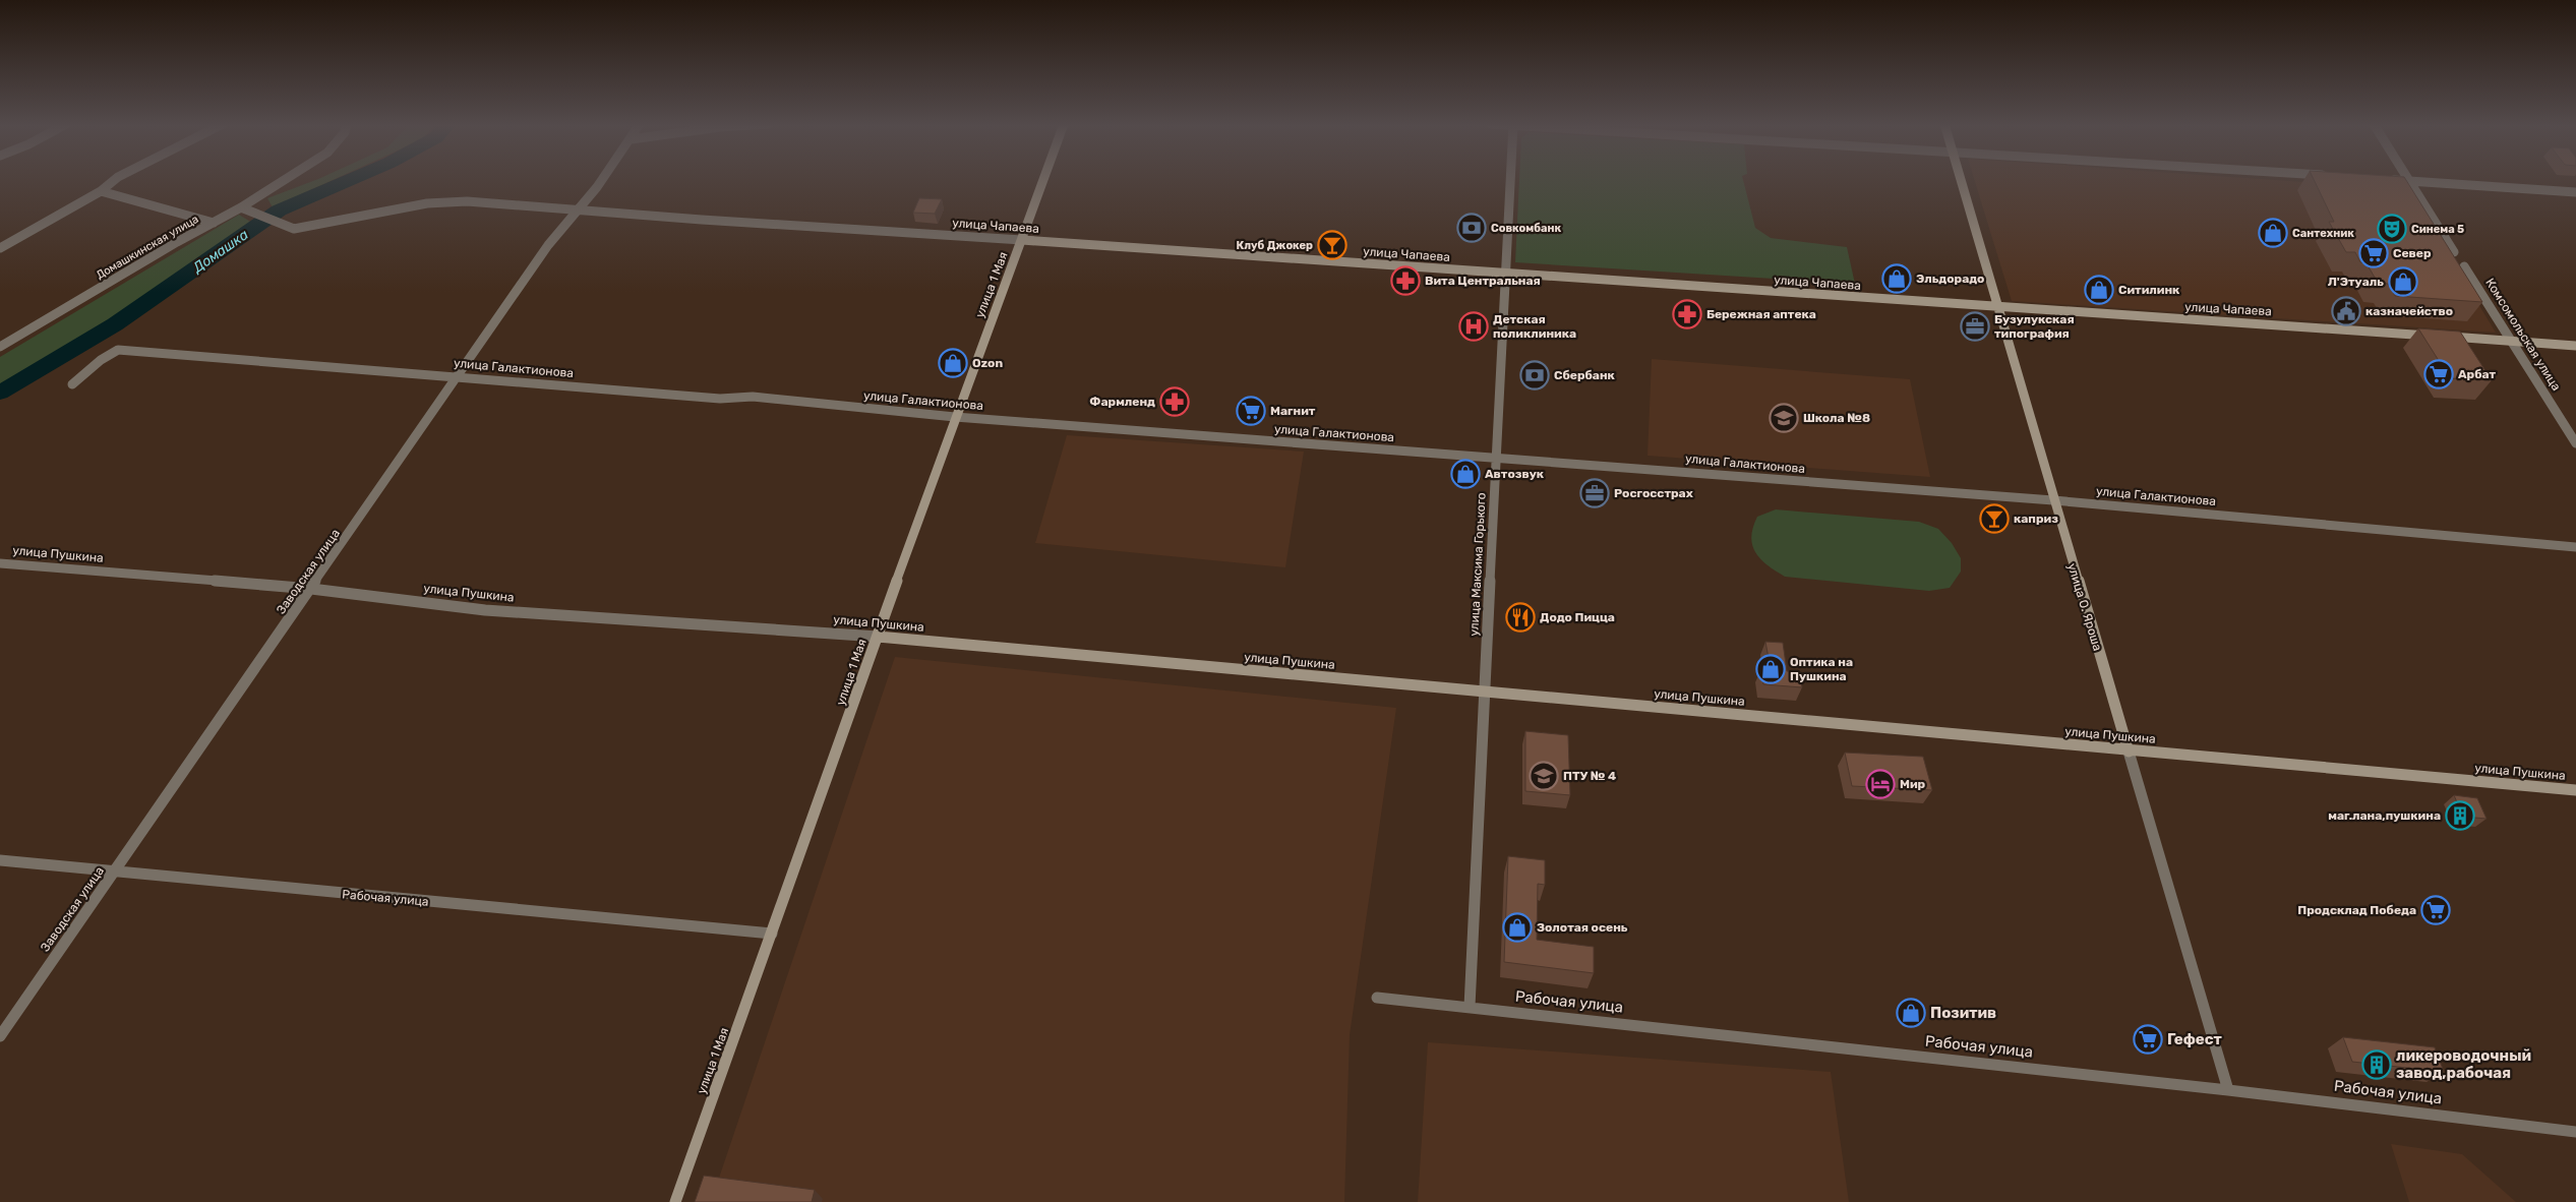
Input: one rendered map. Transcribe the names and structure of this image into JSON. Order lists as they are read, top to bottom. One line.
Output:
{"streets":{"main road":["улица Чапаева","улица 1 Мая","улица Пушкина","улица О. Яроша"],"street":["Домашкинская улица","Комсомольская улица","улица Галактионова","улица Максима Горького","Заводская улица","Рабочая улица"]},"crossings":[["улица Чапаева","Домашкинская улица"],["улица Чапаева","улица 1 Мая"],["улица Чапаева","улица Максима Горького"],["улица Чапаева","Заводская улица"],["улица Чапаева","улица О. Яроша"],["улица 1 Мая","улица Галактионова"],["улица 1 Мая","улица Пушкина"],["улица 1 Мая","Рабочая улица"],["улица Галактионова","улица Максима Горького"],["улица Галактионова","Заводская улица"],["улица Галактионова","улица О. Яроша"],["улица Пушкина","улица Максима Горького"],["улица Пушкина","Заводская улица"],["улица Пушкина","улица О. Яроша"],["улица Максима Горького","Рабочая улица"],["Заводская улица","Рабочая улица"],["улица О. Яроша","Рабочая улица"]],"water":["Домашка"],"places":{"bank":["Совкомбанк","Сбербанк"],"theatre":["Синема 5"],"shop":["Сантехник","Эльдорадо","Л'Этуаль","Ситилинк","Ozon","Автозвук","Оптика на Пушкина","Золотая осень","Позитив"],"bar":["Клуб Джокер","каприз"],"supermarket":["Север","Арбат","Магнит","Продсклад Победа","Гефест"],"pharmacy":["Вита Центральная","Бережная аптека","Фармленд"],"public building":["казначейство"],"hospital":["Детская поликлиника"],"office":["Бузулукская типография","Росгосстрах"],"school or university":["Школа №8","ПТУ № 4"],"restaurant":["Додо Пицца"],"hotel":["Мир"],"building":["маг.лана,пушкина","ликероводочный завод,рабочая"]}}
